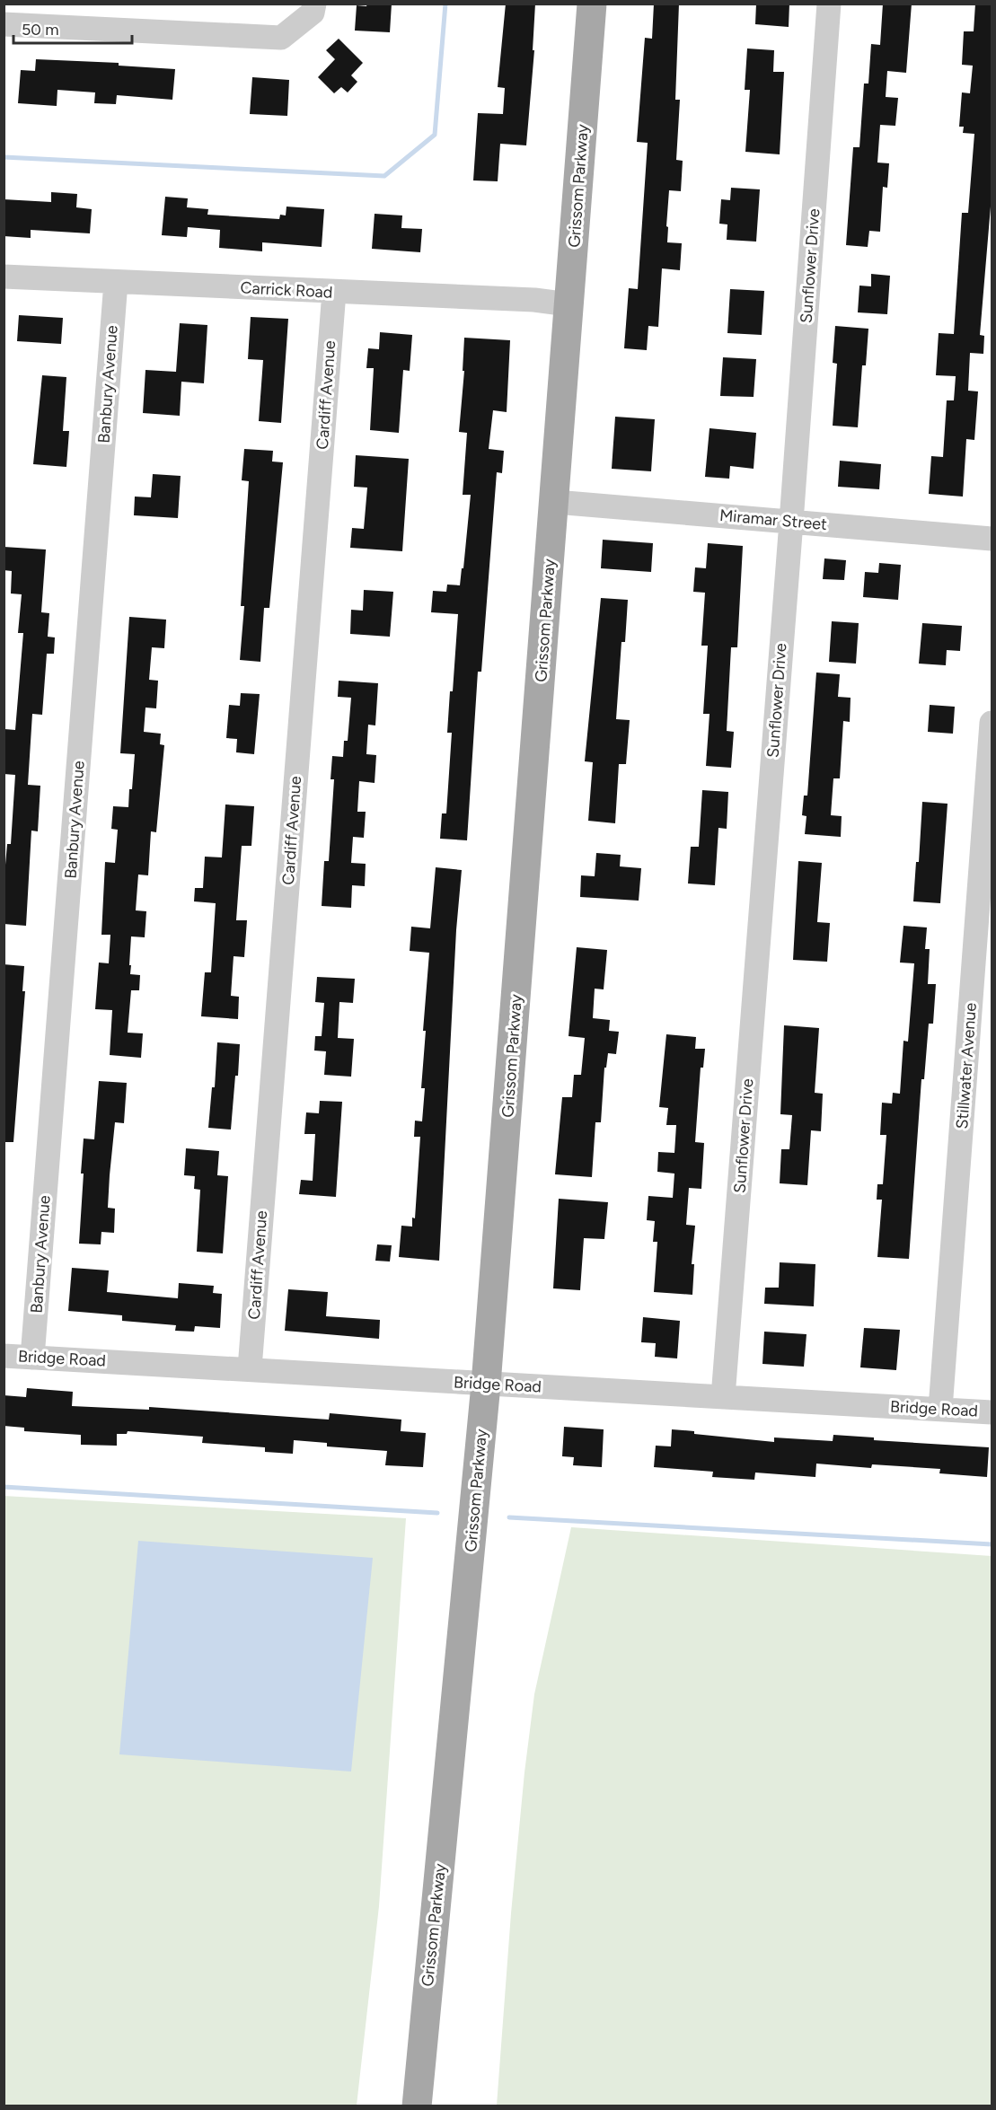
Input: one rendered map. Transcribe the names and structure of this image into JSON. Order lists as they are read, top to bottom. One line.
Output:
{"streets":{"main road":["Grissom Parkway"],"street":["Sunflower Drive","Carrick Road","Banbury Avenue","Cardiff Avenue","Miramar Street","Stillwater Avenue","Bridge Road"]},"crossings":[["Grissom Parkway","Carrick Road"],["Grissom Parkway","Miramar Street"],["Grissom Parkway","Bridge Road"],["Sunflower Drive","Miramar Street"],["Sunflower Drive","Bridge Road"],["Carrick Road","Banbury Avenue"],["Carrick Road","Cardiff Avenue"],["Banbury Avenue","Bridge Road"],["Cardiff Avenue","Bridge Road"],["Stillwater Avenue","Bridge Road"]],"scale_bar":"50 m"}
